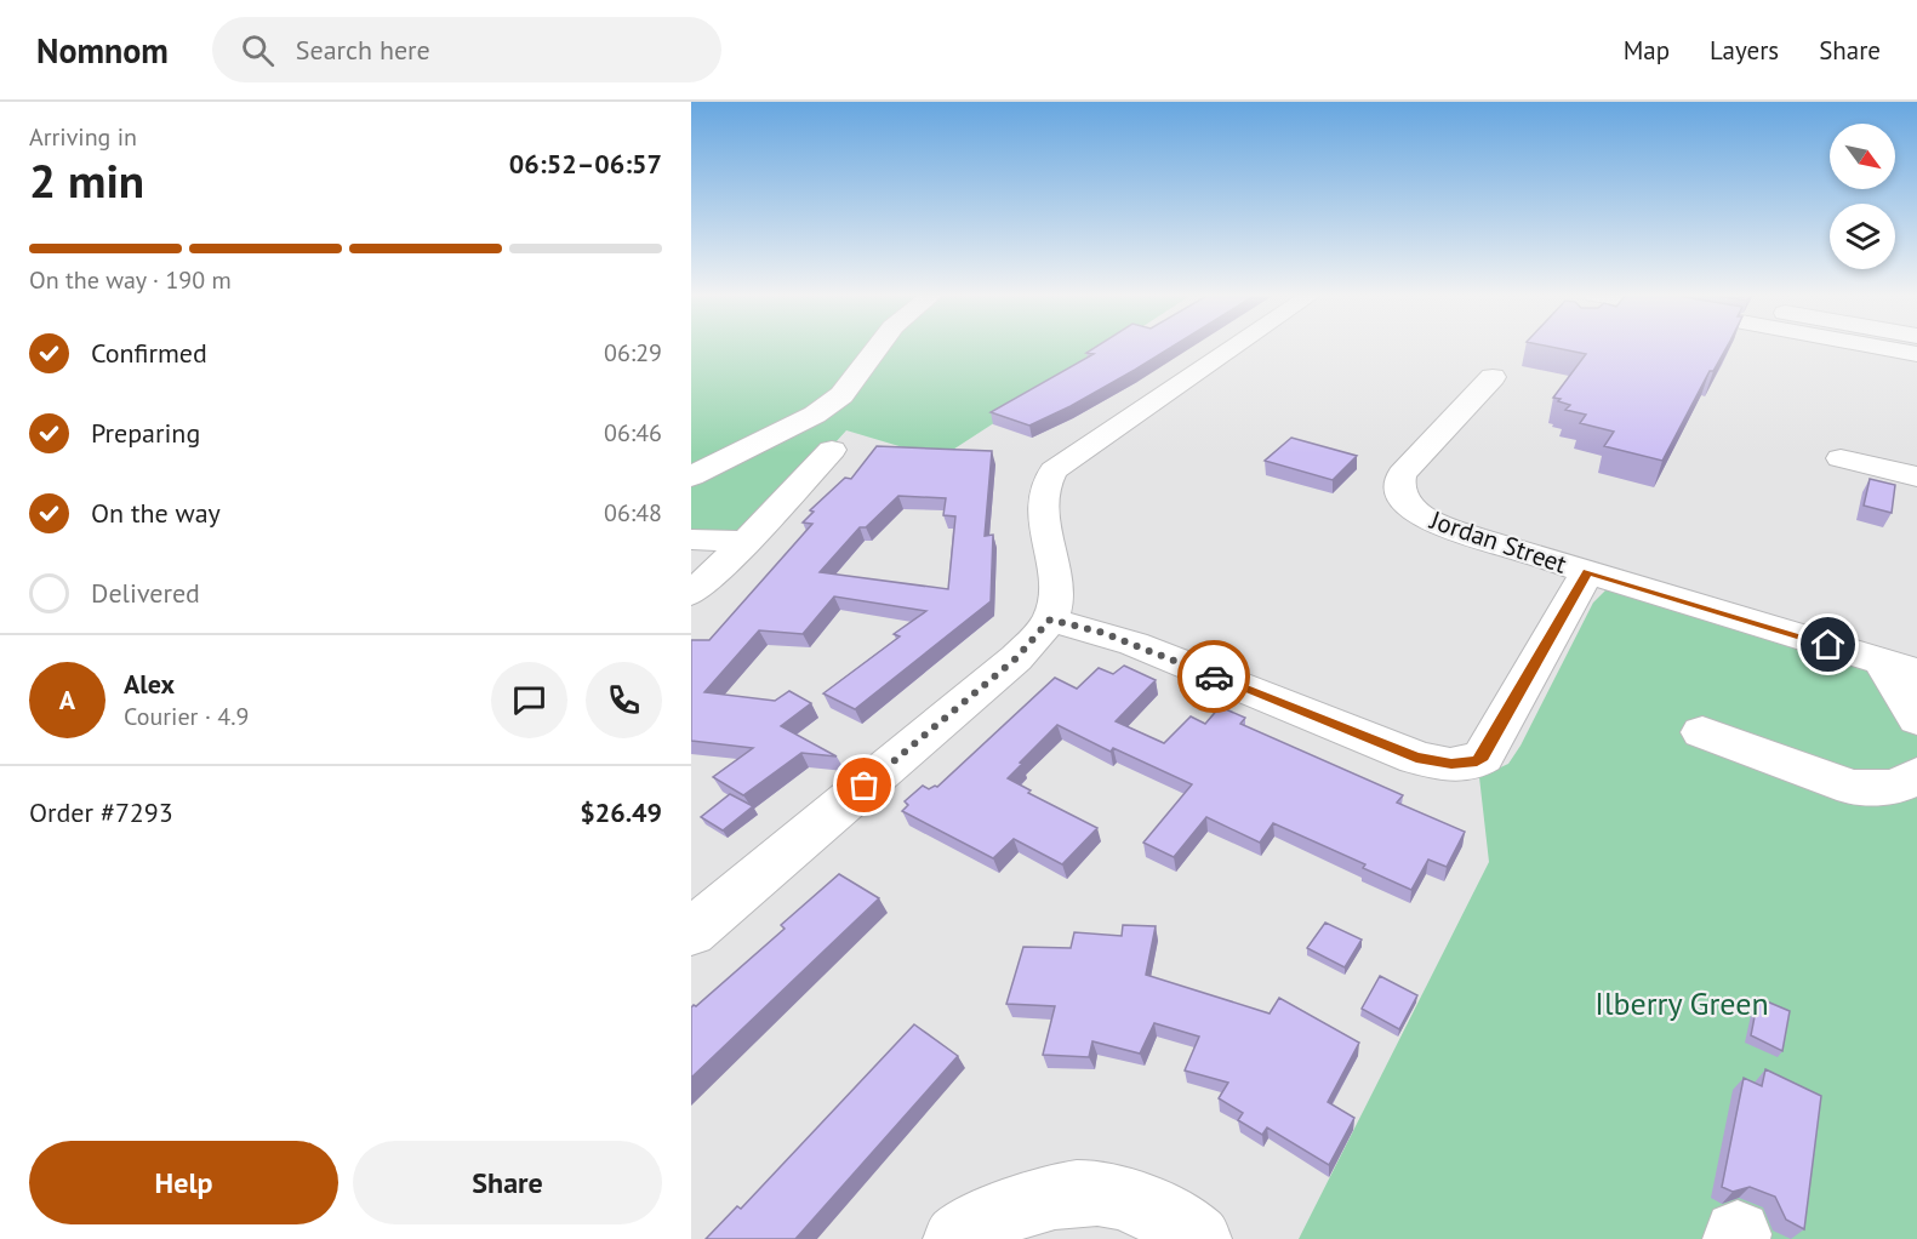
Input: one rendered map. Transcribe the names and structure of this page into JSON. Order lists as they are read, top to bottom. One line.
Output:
{"streets":{"street":["Jordan Street"]},"parks":["Ilberry Green"],"north":"bottom right","page":{"header":"Nomnom","search":"Search here","nav":["Map","Layers","Share"],"heading":["2 min","Arriving in","06:52–06:57"],"panel":["Alex","Courier · 4.9","Order #7293","$26.49"],"bar":"On the way · 190 m","list":[["Confirmed","06:29"],["Preparing","06:46"],["On the way","06:48"],"Delivered"],"round":"A","buttons":["Help","Share"]}}
